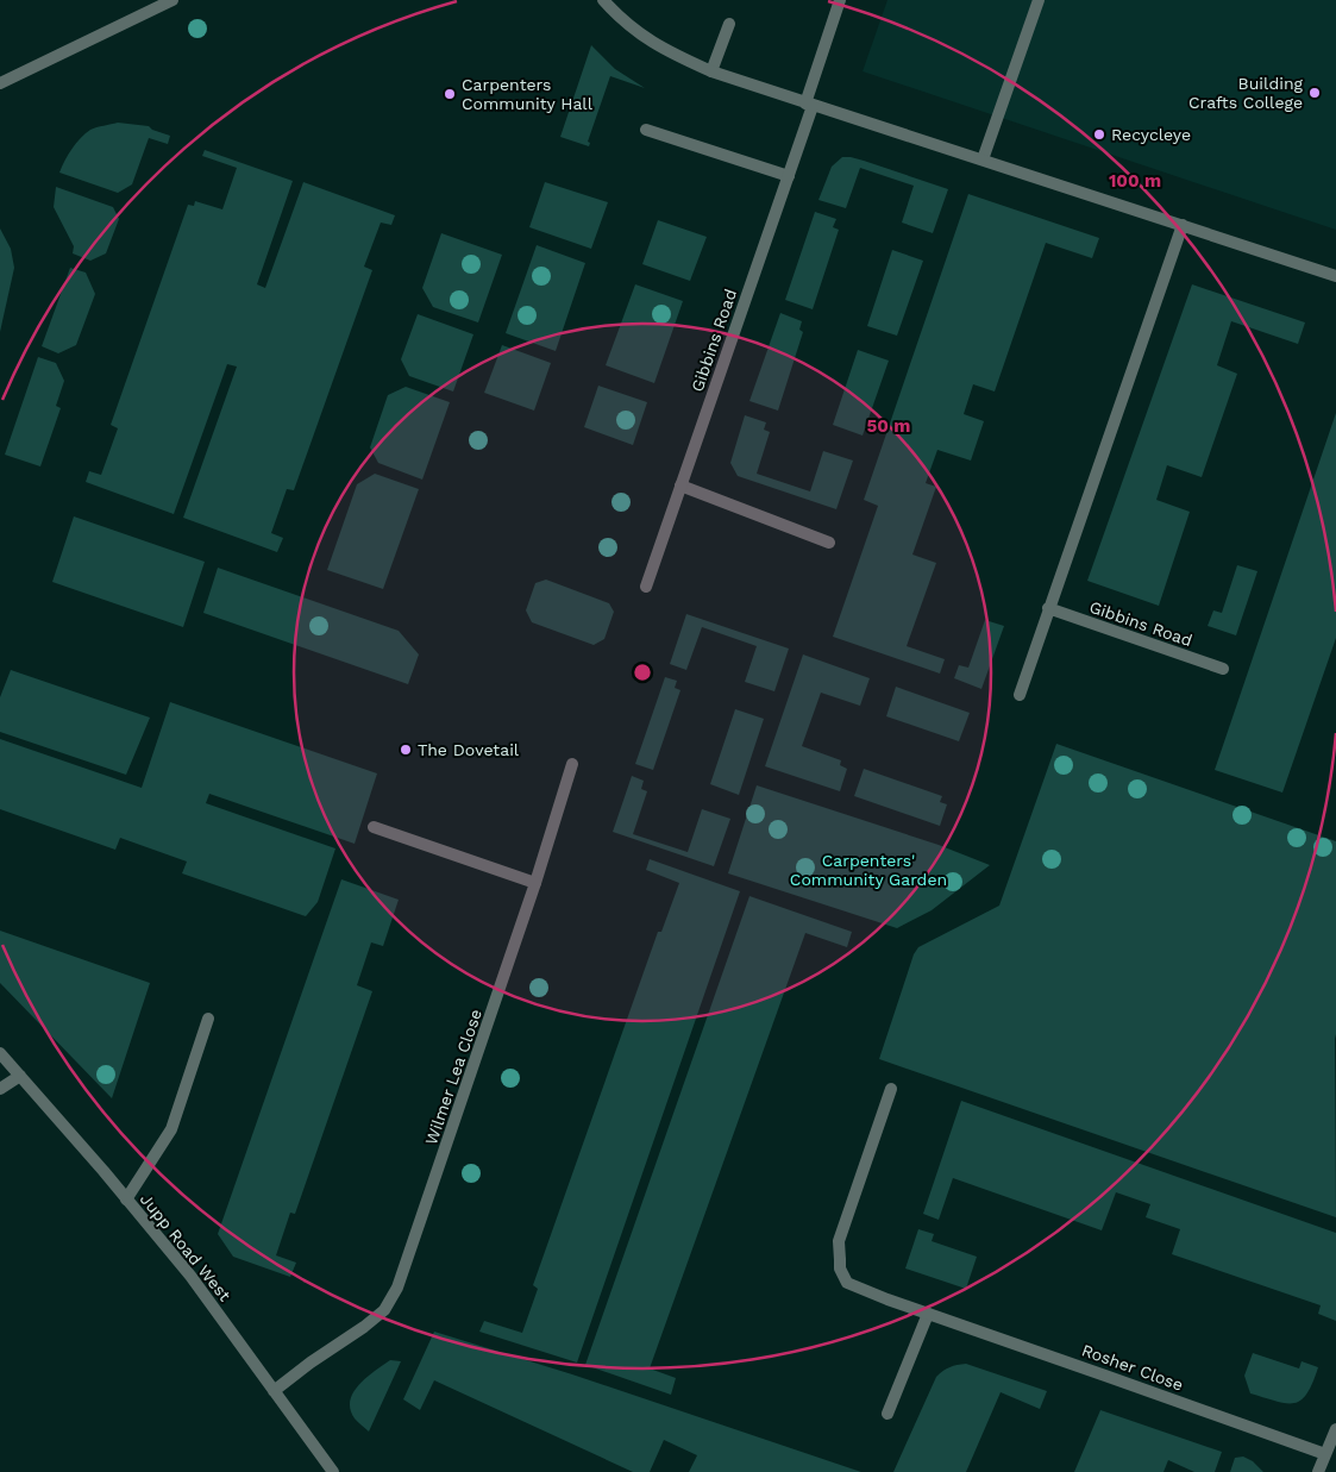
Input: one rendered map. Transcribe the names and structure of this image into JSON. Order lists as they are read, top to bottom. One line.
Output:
{"streets":{"street":["Gibbins Road","Wilmer Lea Close","Jupp Road West","Rosher Close"]},"crossings":[["Wilmer Lea Close","Jupp Road West"]],"parks":["Carpenters' Community Garden"],"places":["Building Crafts College","Carpenters Community Hall","Recycleye","The Dovetail"],"rings":["100 m","50 m"]}
